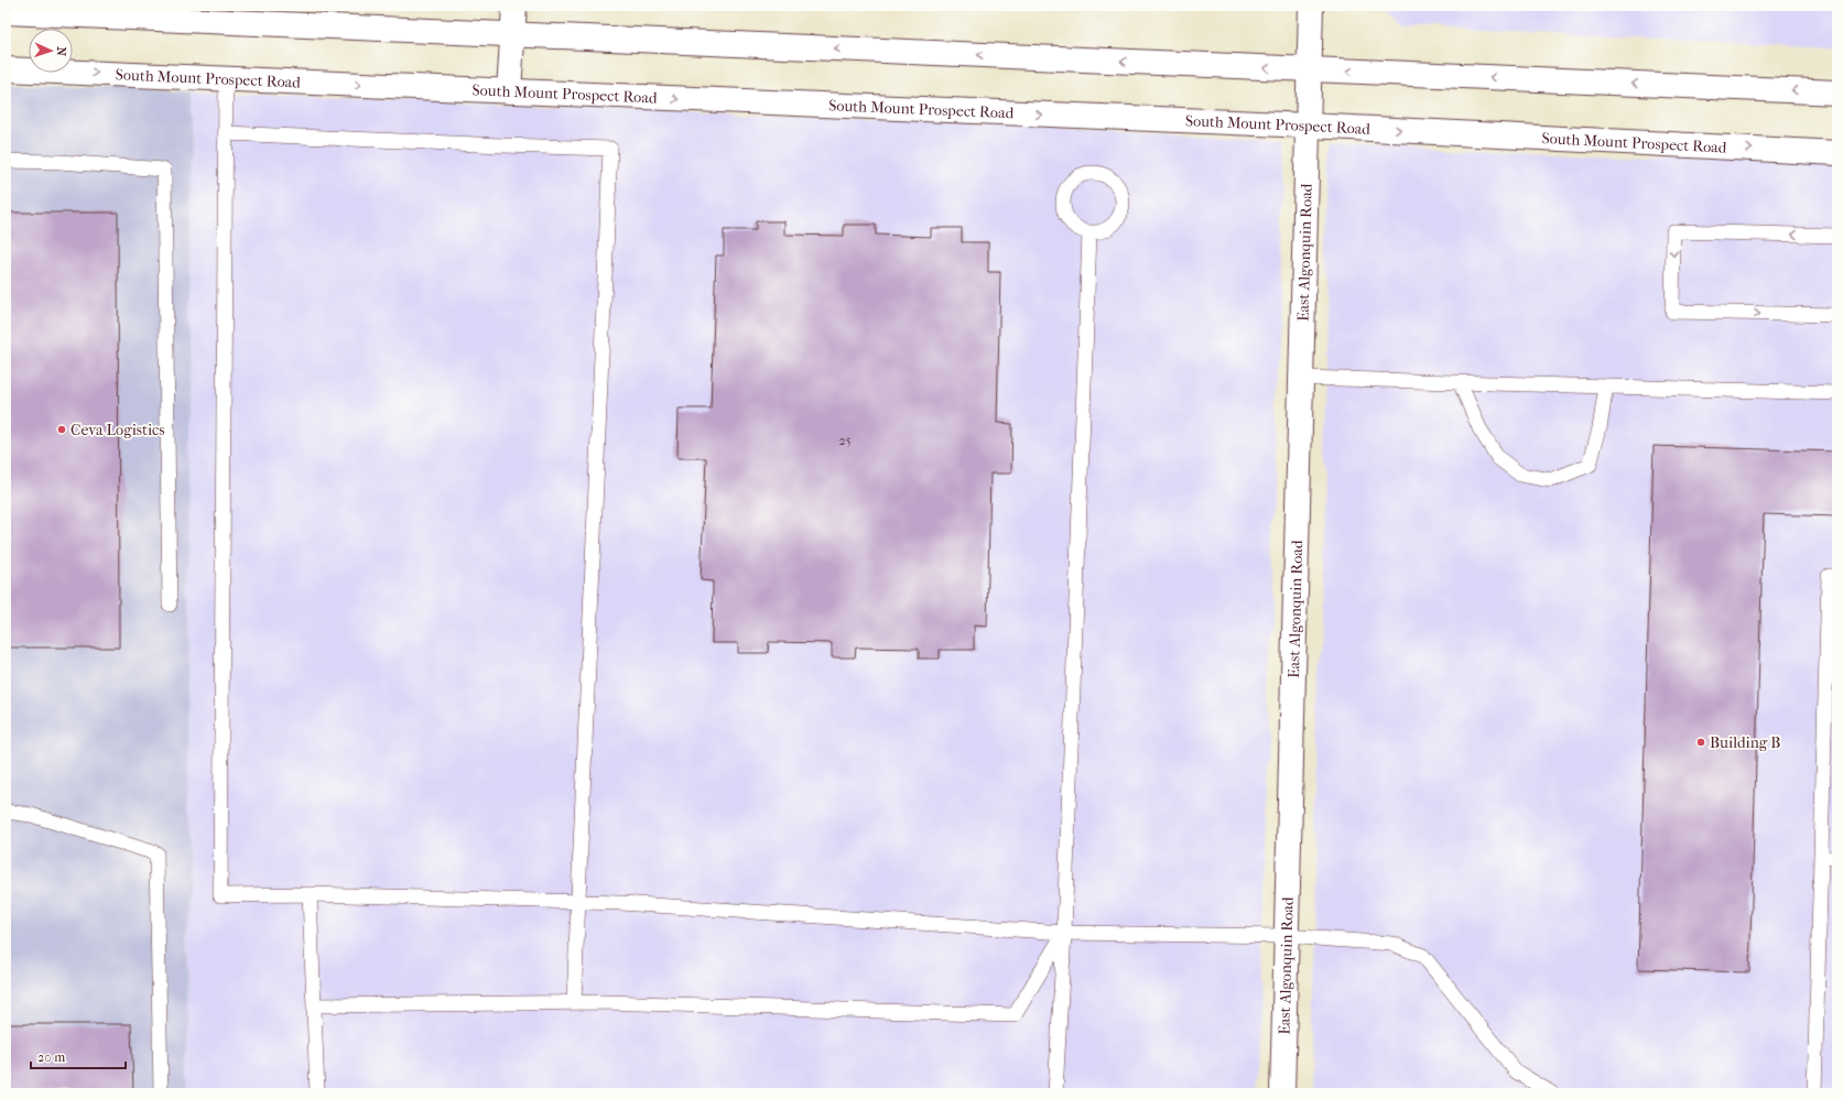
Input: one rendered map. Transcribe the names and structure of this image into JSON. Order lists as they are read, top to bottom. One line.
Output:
{"streets":{"main road":["South Mount Prospect Road","East Algonquin Road"]},"crossings":[["South Mount Prospect Road","East Algonquin Road"]],"places":["Ceva Logistics","Building B"],"house_numbers":["25"],"scale_bar":"20 m","north":"right"}
